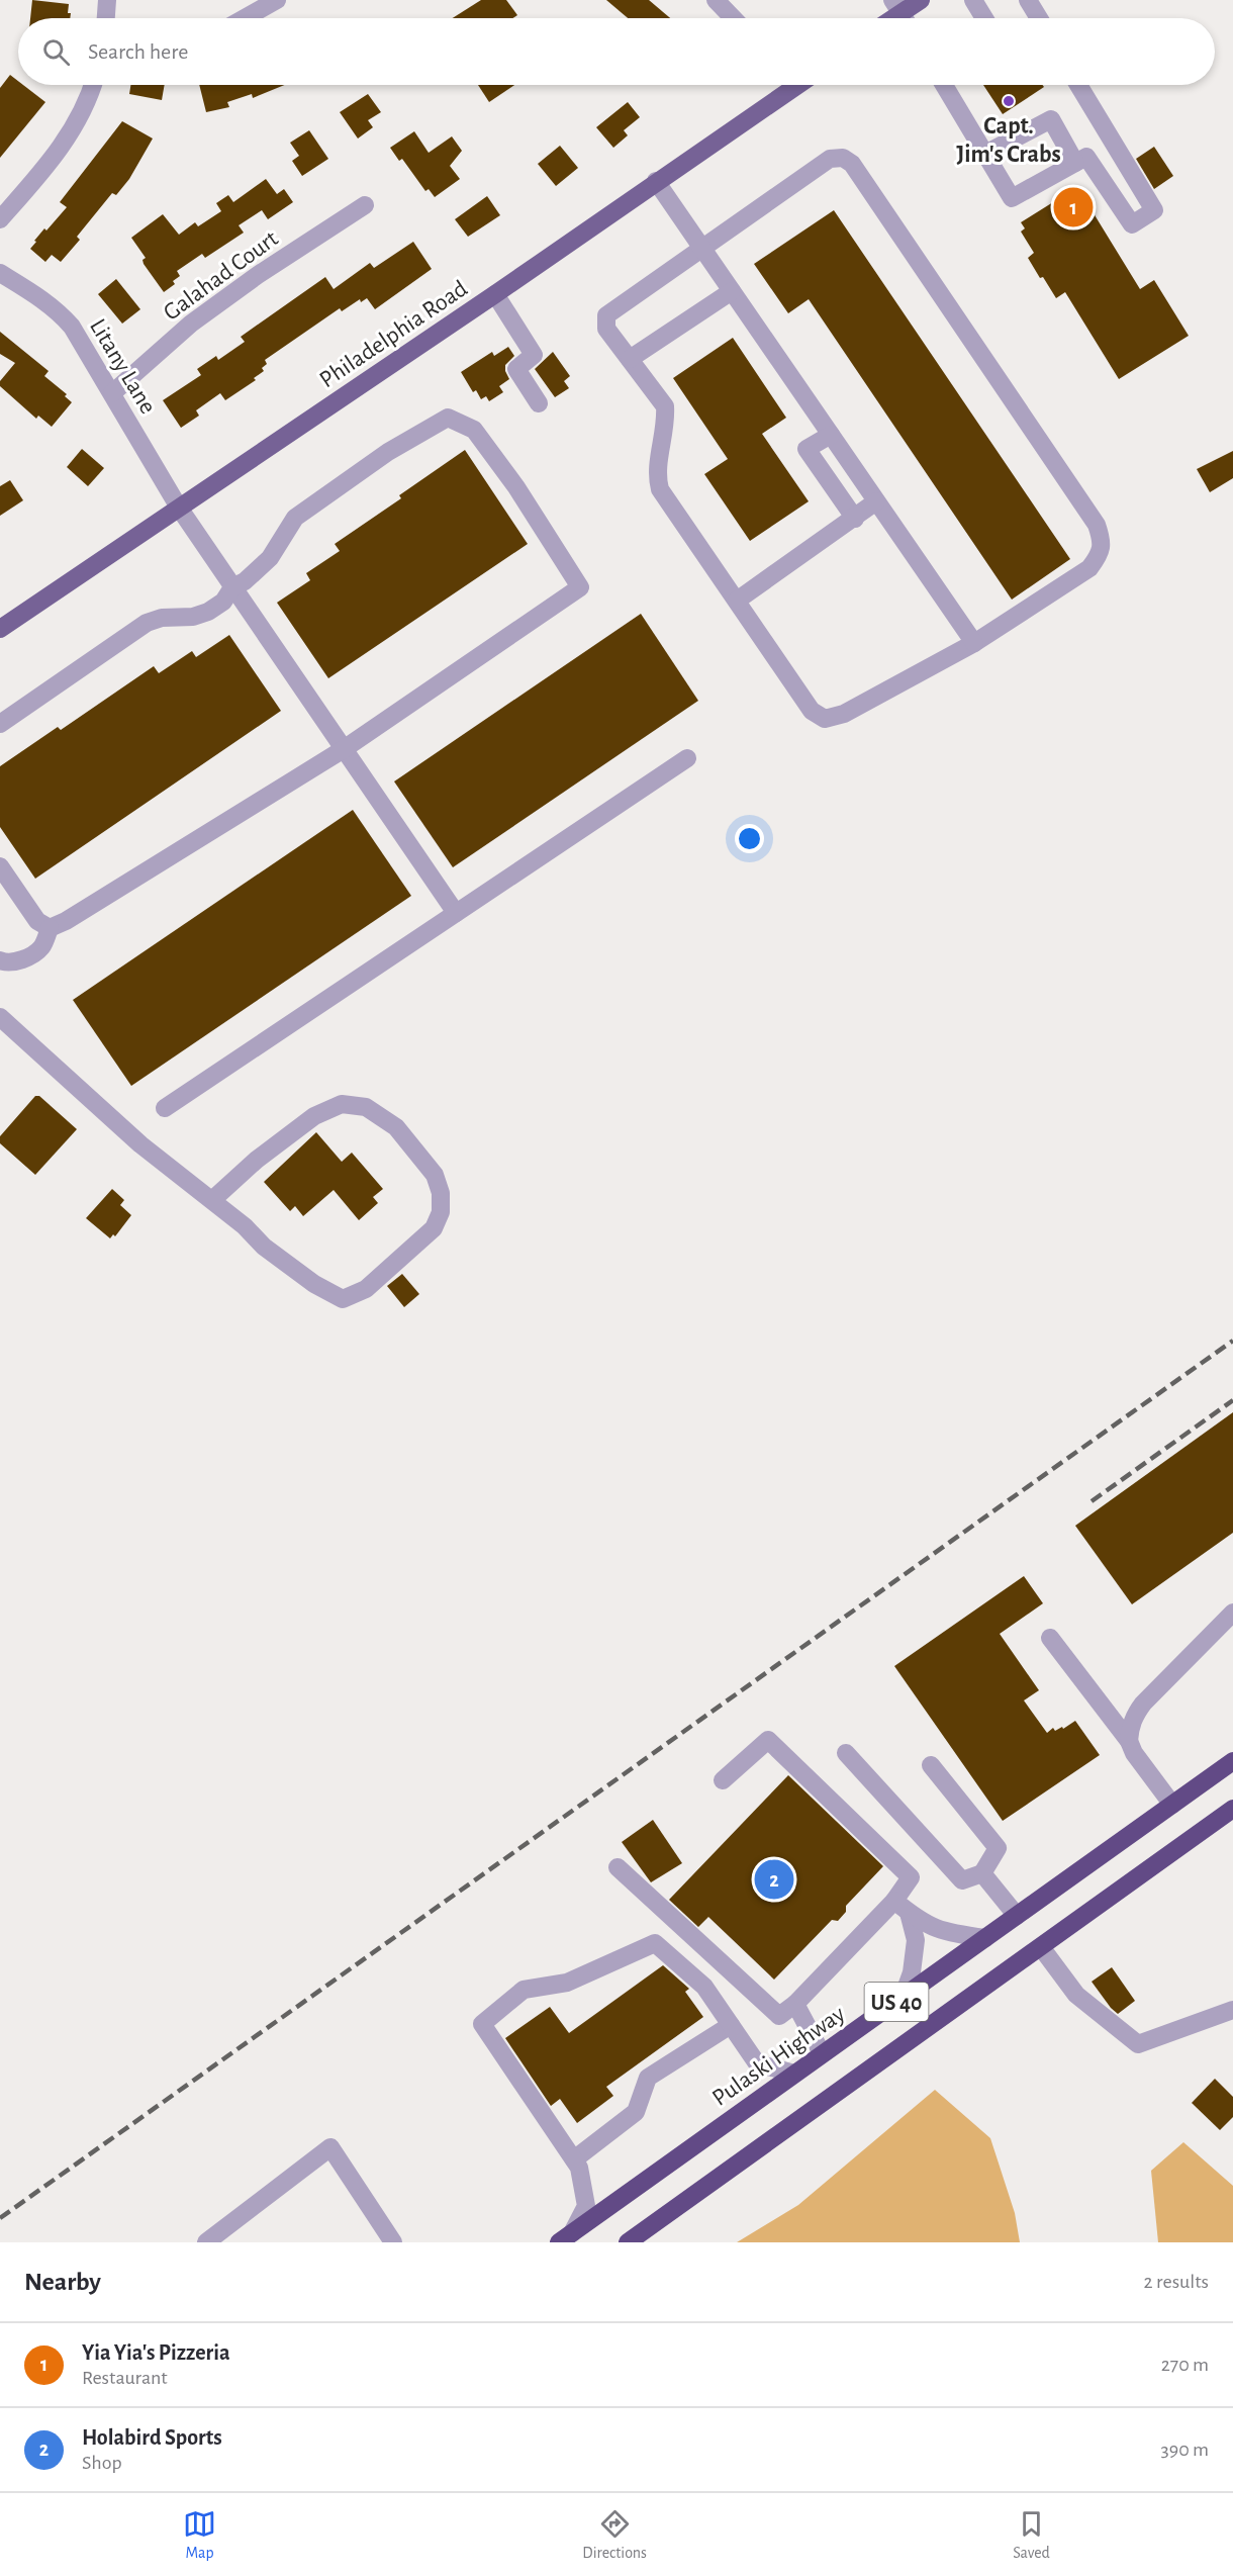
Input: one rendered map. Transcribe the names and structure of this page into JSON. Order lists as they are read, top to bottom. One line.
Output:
{"streets":{"highway":["US 40","Pulaski Highway"],"main road":["Philadelphia Road"],"street":["Galahad Court","Litany Lane"]},"crossings":[["Galahad Court","Litany Lane"],["Philadelphia Road","Litany Lane"]],"places":["Capt. Jim's Crabs"],"page":{"search":"Search here","pins":["1","2"],"heading":["Nearby","2 results"],"list":[{"mark":"1","name":"Yia Yia's Pizzeria","note":"Restaurant","value":"270 m"},{"mark":"2","name":"Holabird Sports","note":"Shop","value":"390 m"}],"nav":["Map","Directions","Saved"]}}
